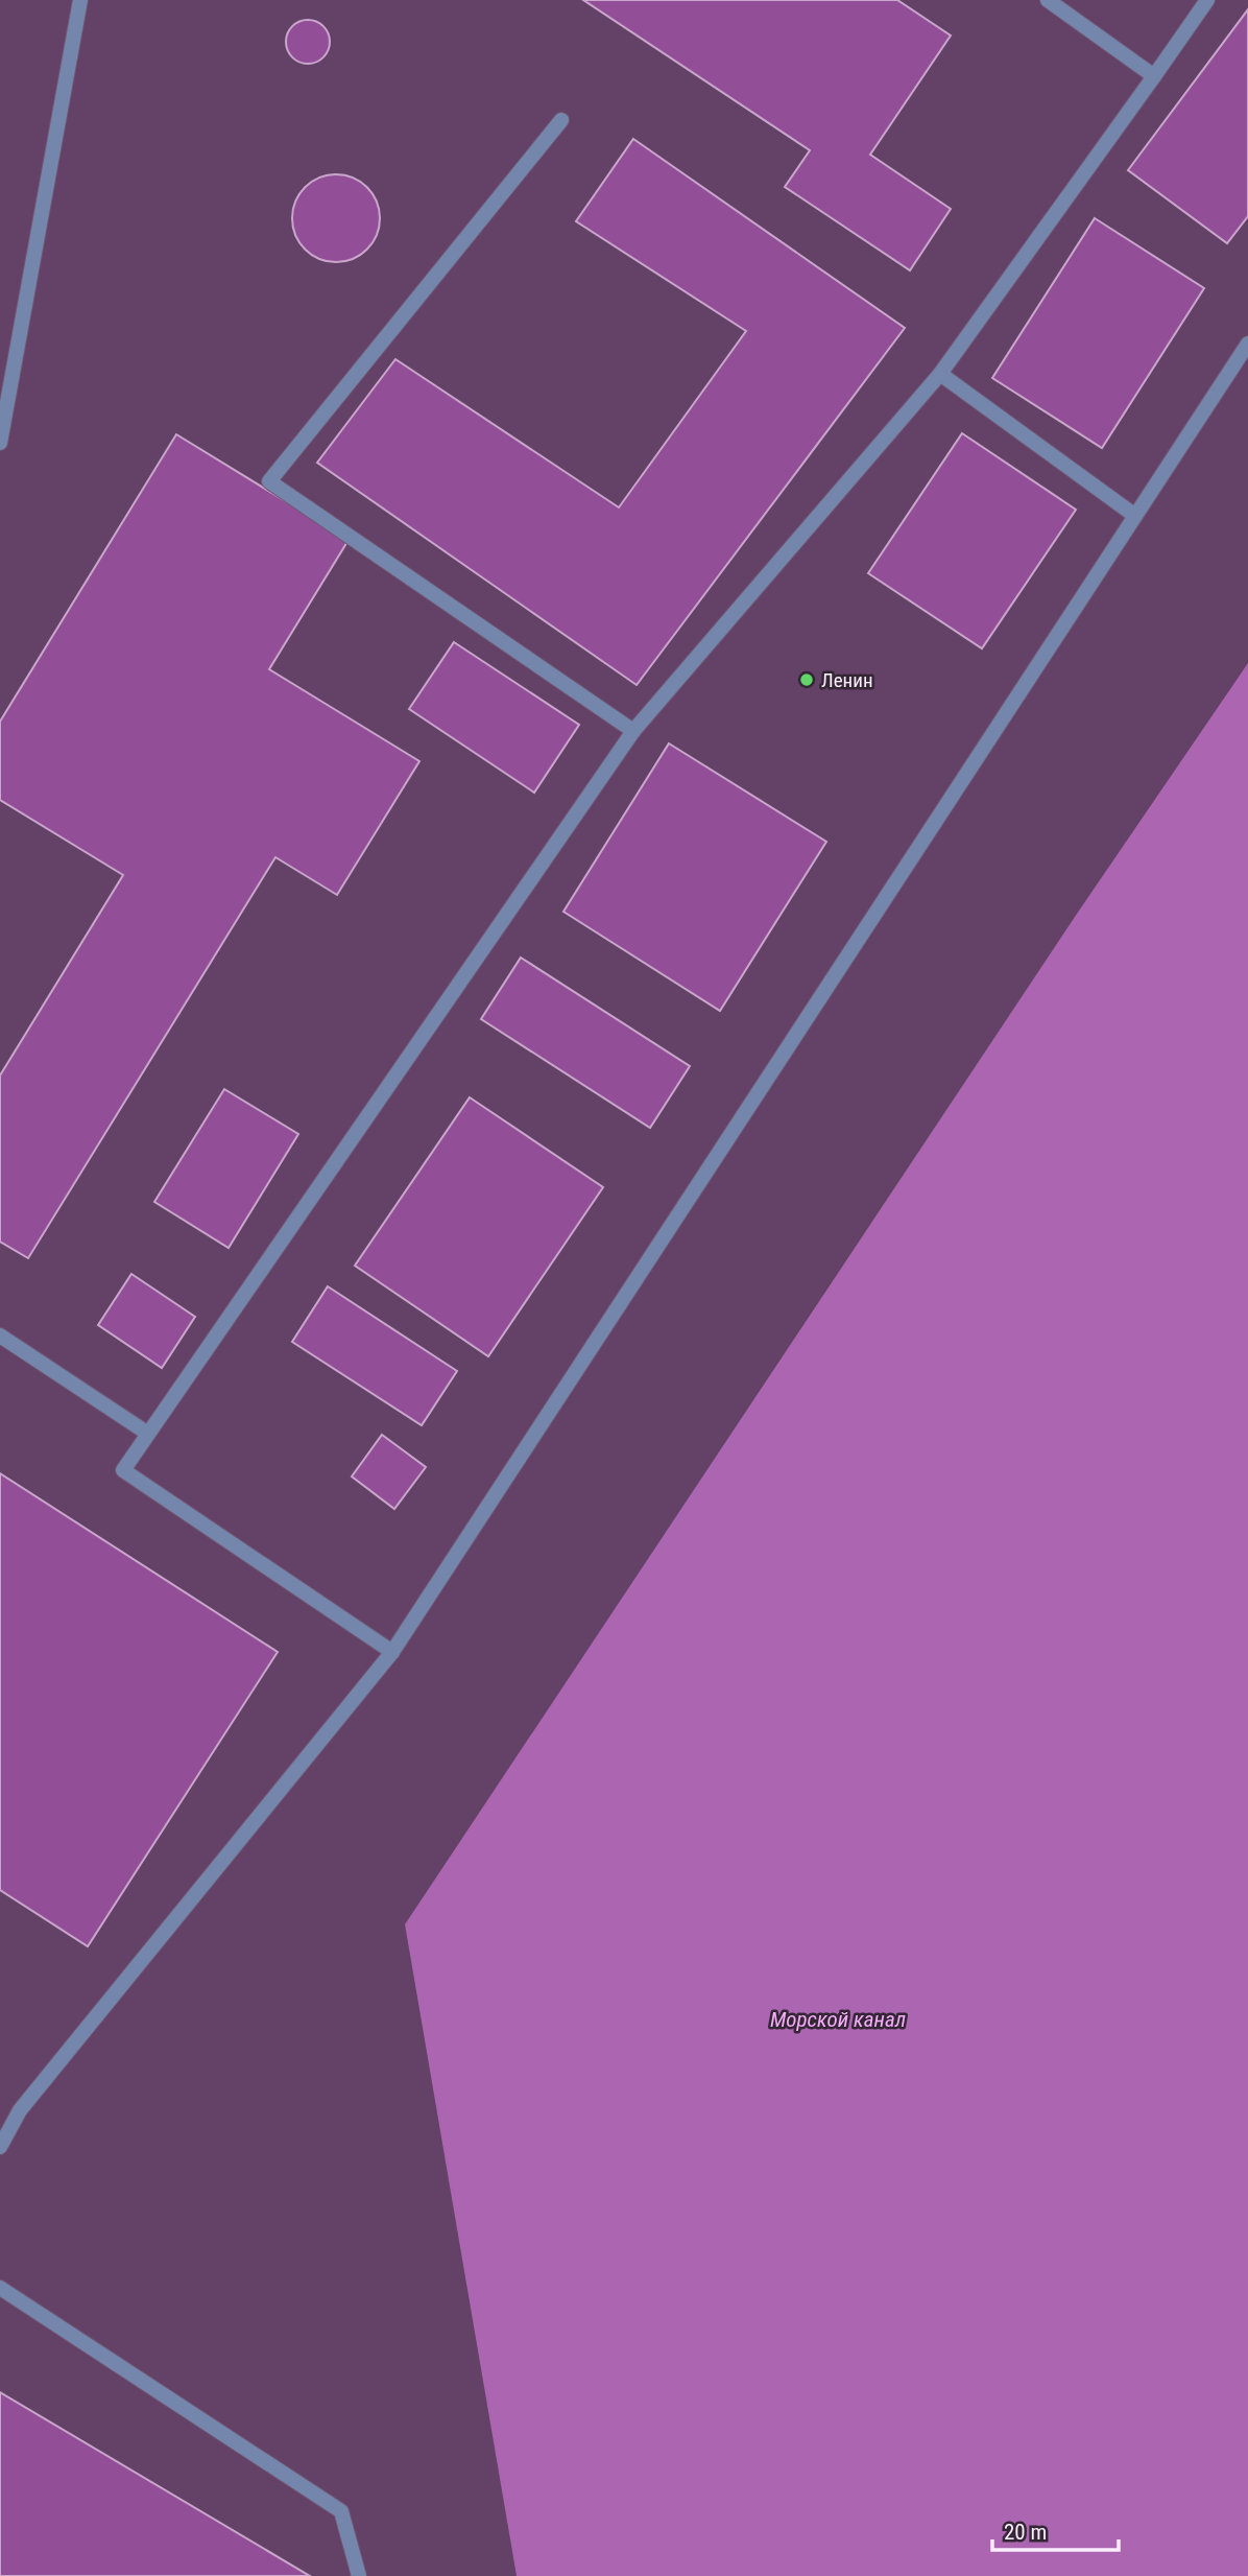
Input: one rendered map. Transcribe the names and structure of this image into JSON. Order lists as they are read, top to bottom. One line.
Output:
{"water":["Морской канал"],"places":["Ленин"],"scale_bar":"20 m"}
